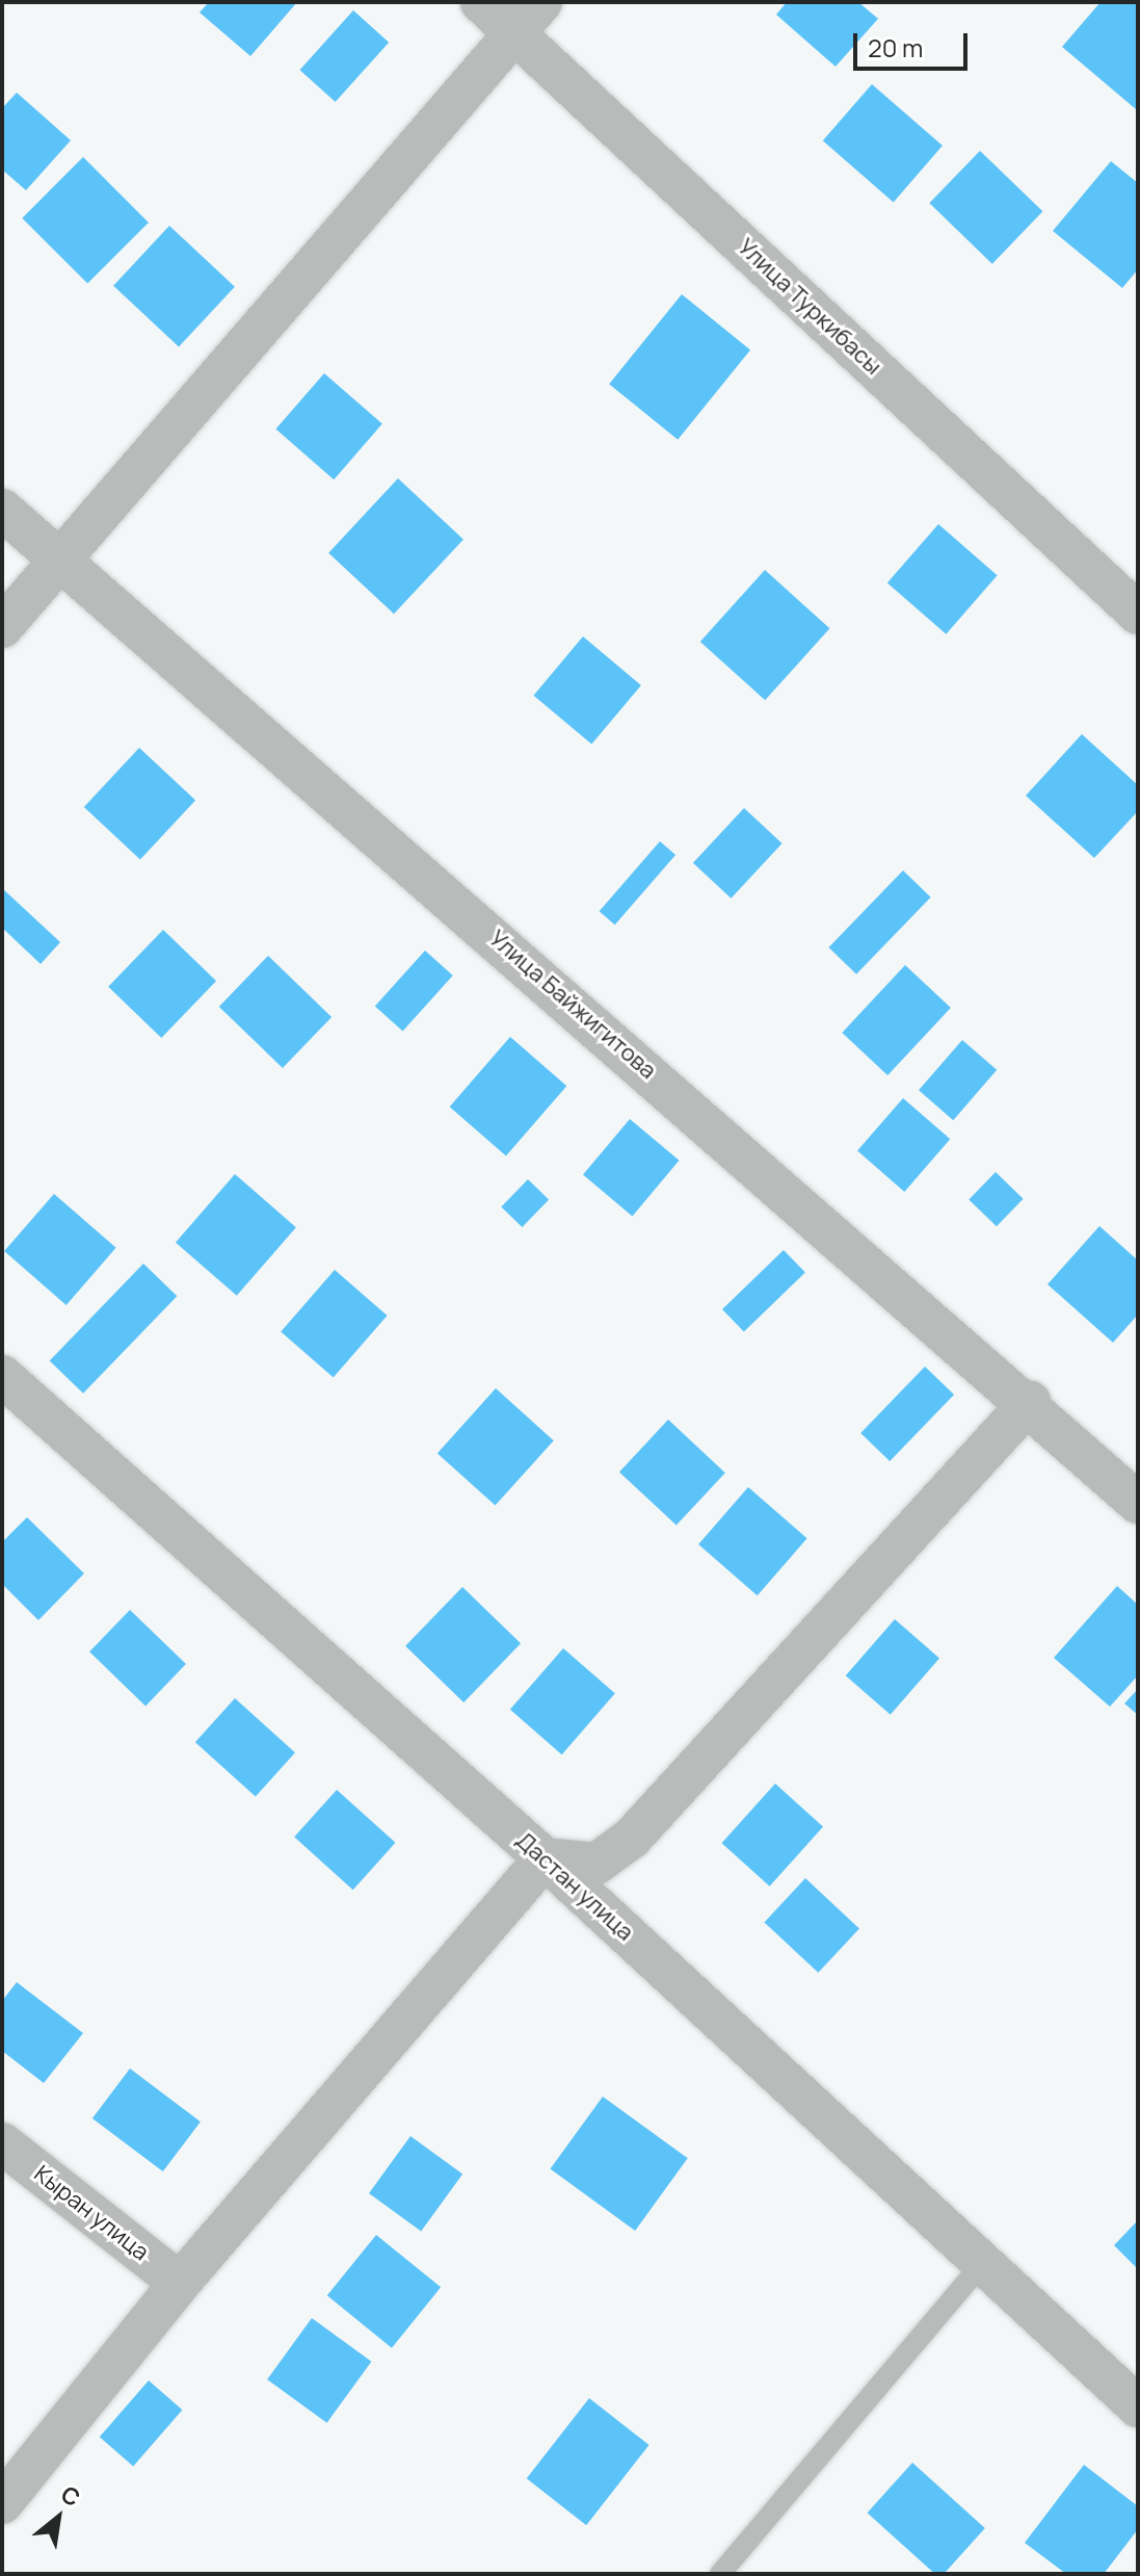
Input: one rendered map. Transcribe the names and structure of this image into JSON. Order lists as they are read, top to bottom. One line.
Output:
{"streets":{"street":["Улица Туркибасы","Улица Байжигитова","Дастан улица","Кыран улица"]},"scale_bar":"20 m","north":"top right"}
